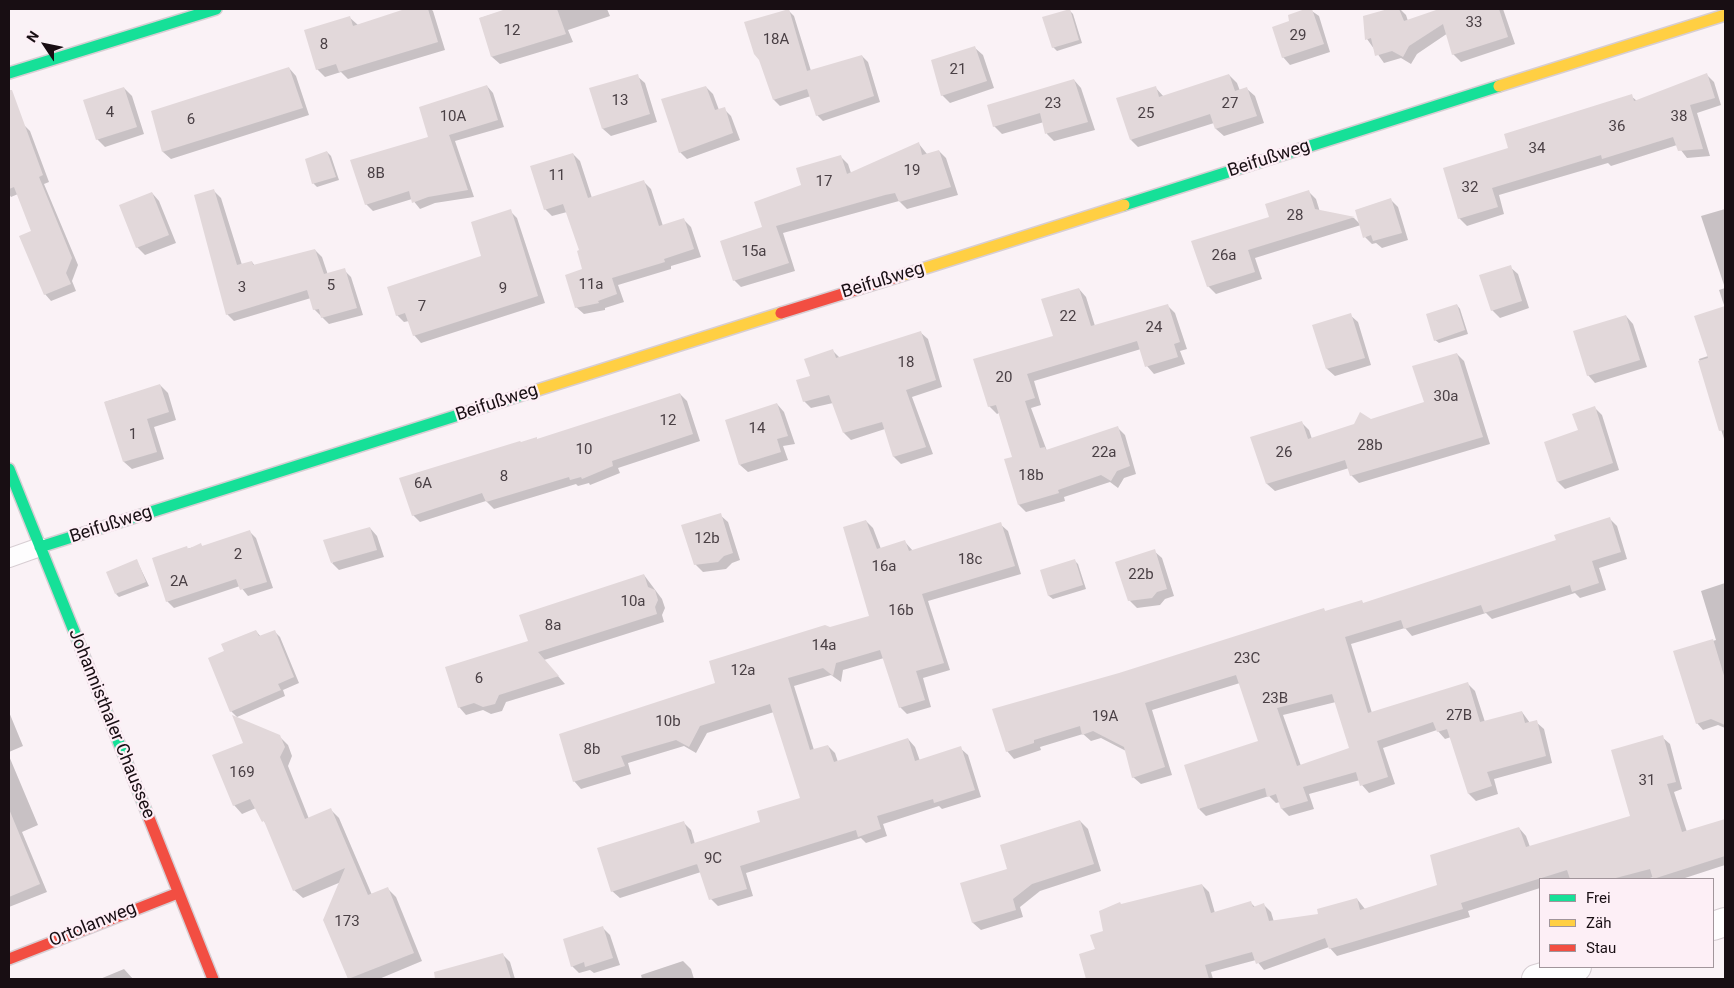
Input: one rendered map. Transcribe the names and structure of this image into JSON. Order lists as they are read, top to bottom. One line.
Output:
{"streets":{"street":["Beifußweg","Johannisthaler Chaussee","Ortolanweg"]},"crossings":[["Beifußweg","Johannisthaler Chaussee"],["Johannisthaler Chaussee","Ortolanweg"]],"house_numbers":["33","12","29","18A","8","21","13","23","27","4","25","10A","38","6","36","34","19","8B","11","17","32","28","15a","26a","11a","5","3","9","7","22","24","18","20","30a","12","14","1","28b","10","22a","26","18b","8","6A","12b","2","18c","16a","22b","2A","10a","16b","8a","14a","23C","12a","6","23B","27B","19A","10b","8b","169","31","9C","173"],"legend":["Frei","Zäh","Stau"],"north":"top left"}
